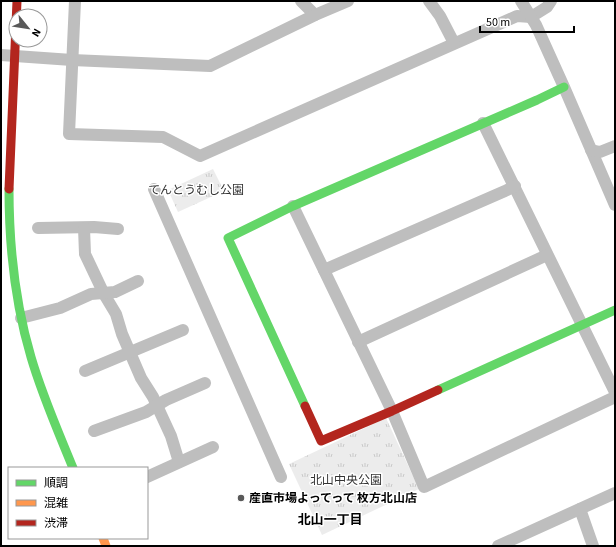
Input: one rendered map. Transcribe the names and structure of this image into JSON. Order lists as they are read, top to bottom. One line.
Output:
{"districts":["北山一丁目"],"parks":["てんとうむし公園","北山中央公園"],"places":["産直市場よってって 枚方北山店"],"legend":["順調","混雑","渋滞"],"scale_bar":"50 m","north":"bottom right"}
